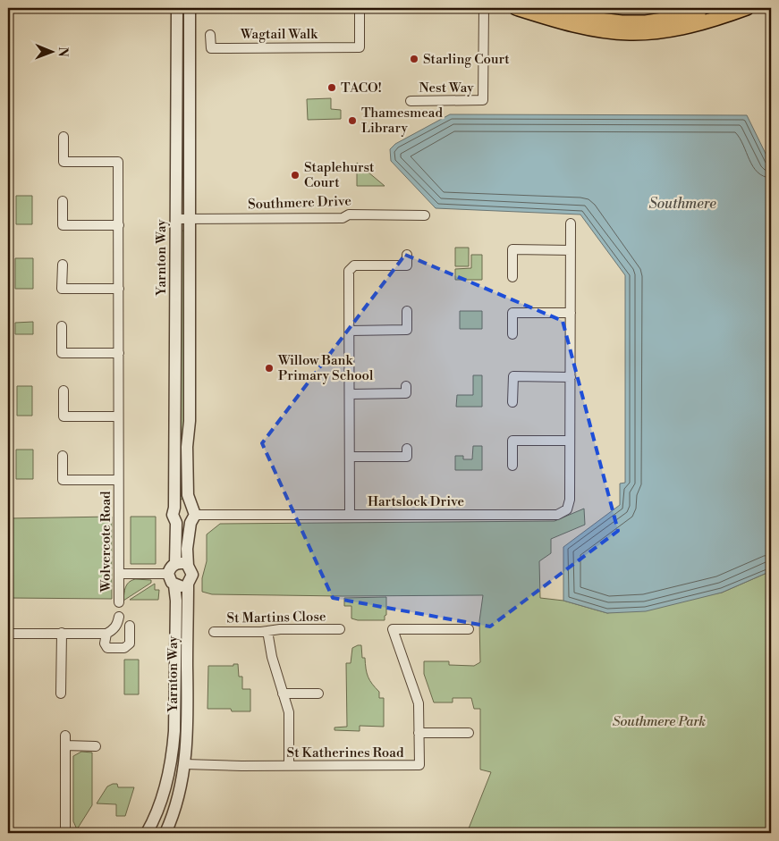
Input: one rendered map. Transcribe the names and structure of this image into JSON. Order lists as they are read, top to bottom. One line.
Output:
{"streets":{"street":["Wagtail Walk","Nest Way","Southmere Drive","Yarnton Way","Hartslock Drive","Wolvercote Road","St Martins Close","St Katherines Road"]},"crossings":[["Southmere Drive","Yarnton Way"],["Yarnton Way","Hartslock Drive"],["Yarnton Way","St Katherines Road"]],"water":["Southmere"],"parks":["Southmere Park"],"places":["Starling Court","TACO!","Thamesmead Library","Staplehurst Court","Willow Bank Primary School"],"north":"right"}
